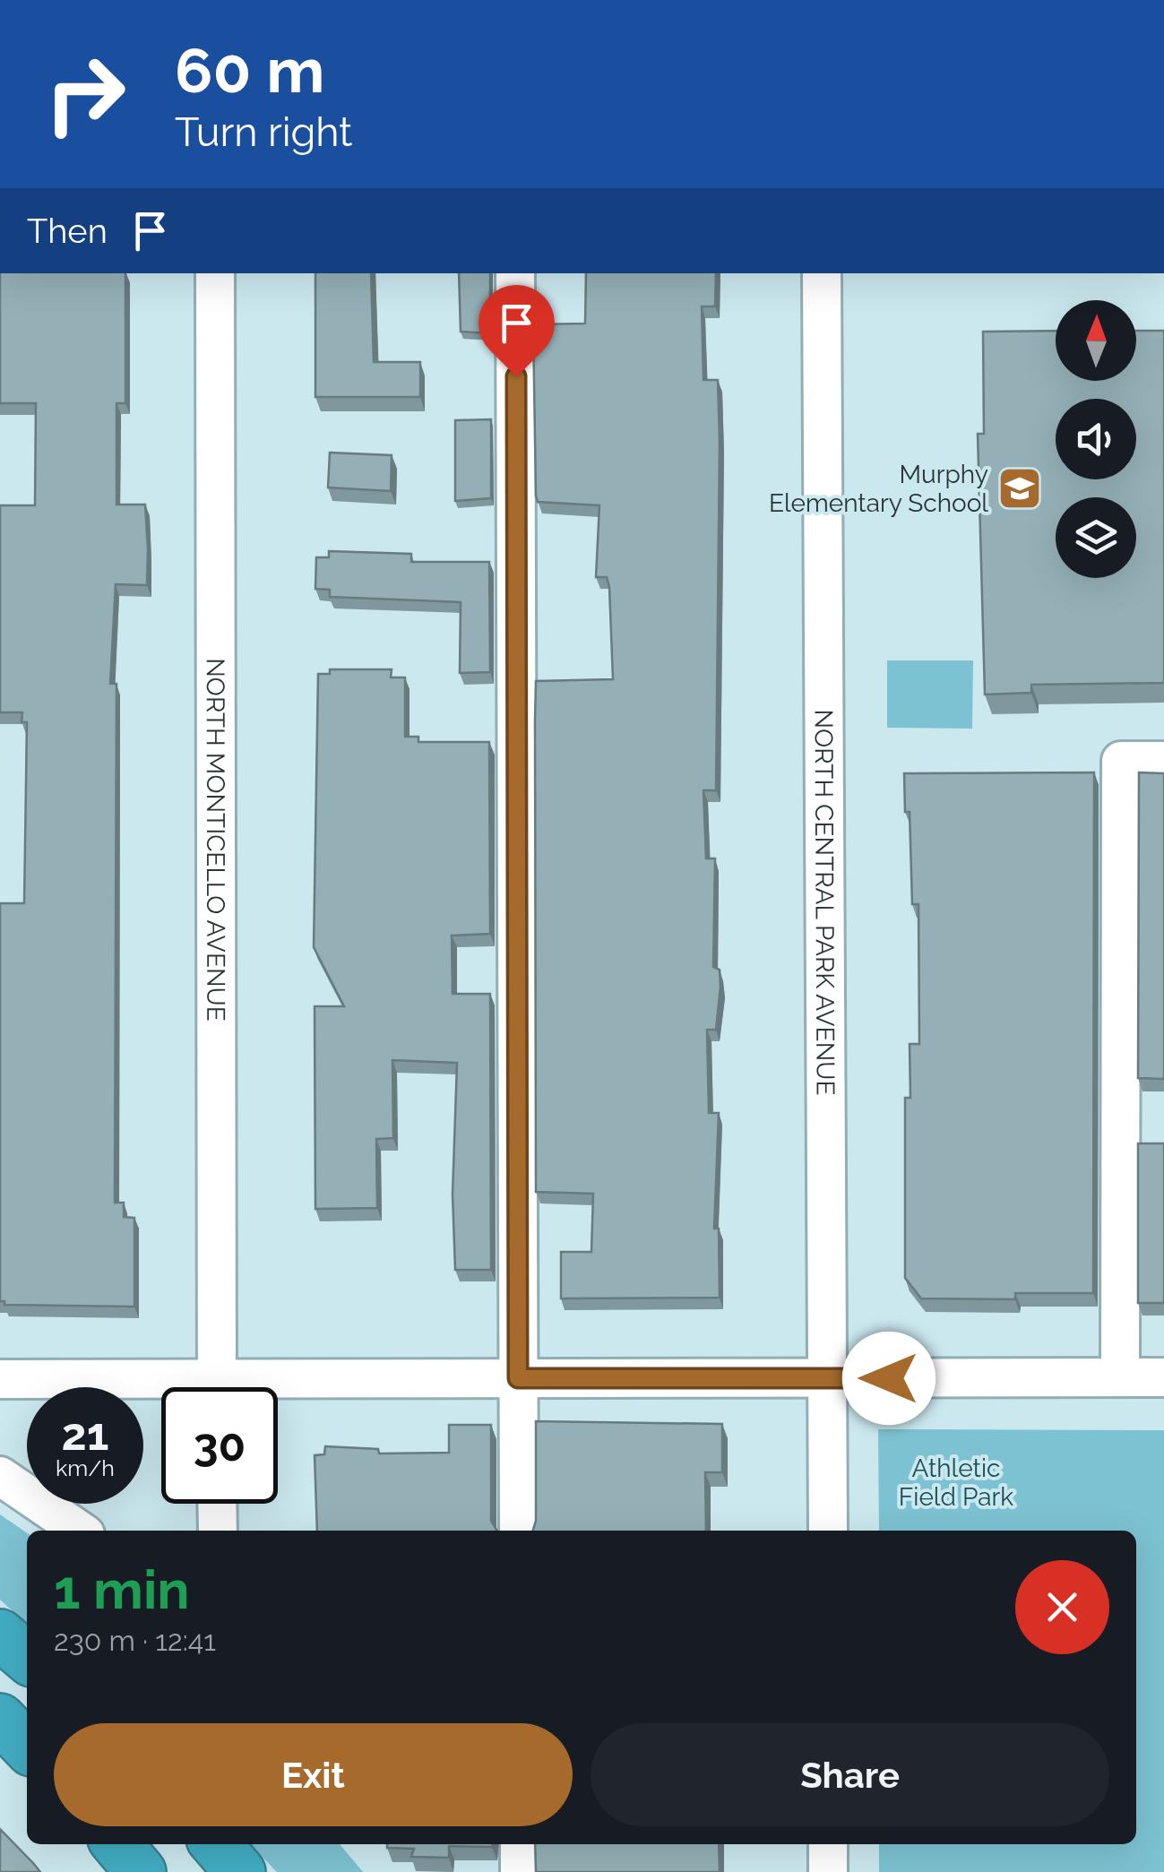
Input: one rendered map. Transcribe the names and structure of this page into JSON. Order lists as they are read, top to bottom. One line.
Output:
{"streets":{"street":["NORTH MONTICELLO AVENUE","NORTH CENTRAL PARK AVENUE"]},"parks":["Athletic Field Park"],"places":{"school or university":["Murphy Elementary School"]},"north":"top","page":{"turn":["60 m","Turn right"],"then":"Then","speed":"21 km/h","limit":"30","heading":["1 min","230 m · 12:41"],"buttons":["Exit","Share"]}}
